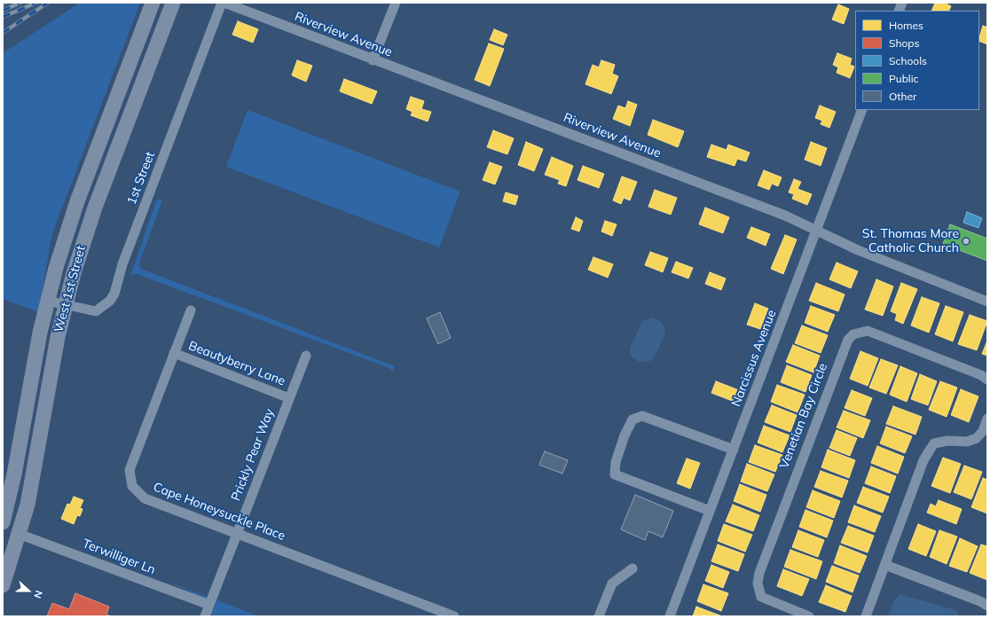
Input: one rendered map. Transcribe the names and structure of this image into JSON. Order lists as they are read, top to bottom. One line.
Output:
{"streets":{"main road":["West 1st Street"],"street":["Riverview Avenue","1st Street","Narcissus Avenue","Beautyberry Lane","Venetian Bay Circle","Prickly Pear Way","Cape Honeysuckle Place","Terwilliger Ln"]},"crossings":[["Riverview Avenue","1st Street"],["Riverview Avenue","Narcissus Avenue"],["1st Street","West 1st Street"],["West 1st Street","Terwilliger Ln"],["Beautyberry Lane","Prickly Pear Way"],["Beautyberry Lane","Cape Honeysuckle Place"],["Prickly Pear Way","Cape Honeysuckle Place"],["Prickly Pear Way","Terwilliger Ln"]],"places":["St. Thomas More Catholic Church"],"legend":["Homes","Shops","Schools","Public","Other"],"north":"right"}
